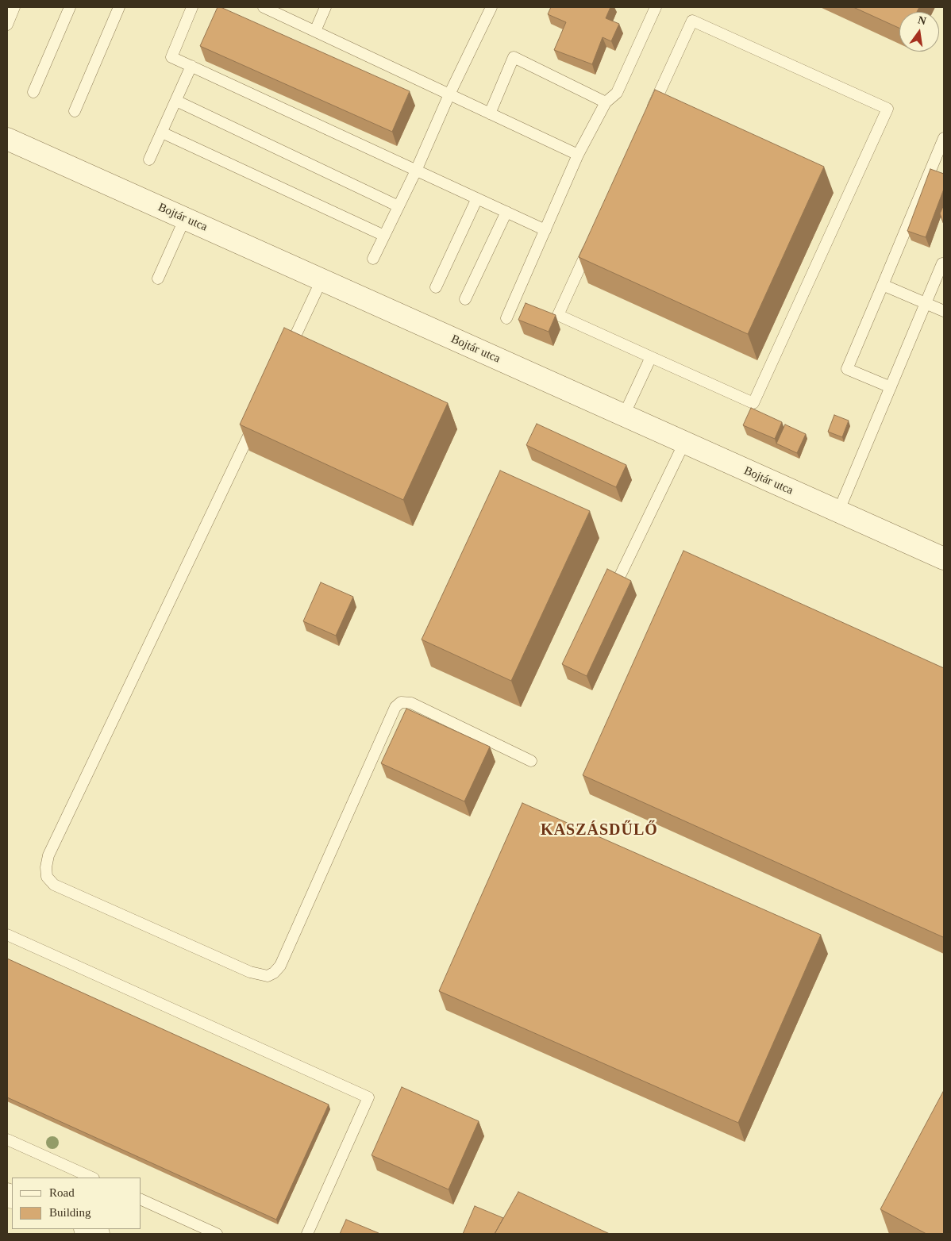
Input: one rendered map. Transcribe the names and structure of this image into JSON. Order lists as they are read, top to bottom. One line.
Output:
{"streets":{"street":["Bojtár utca"]},"districts":["KASZÁSDŰLŐ"],"legend":["Road","Building"],"north":"top"}
